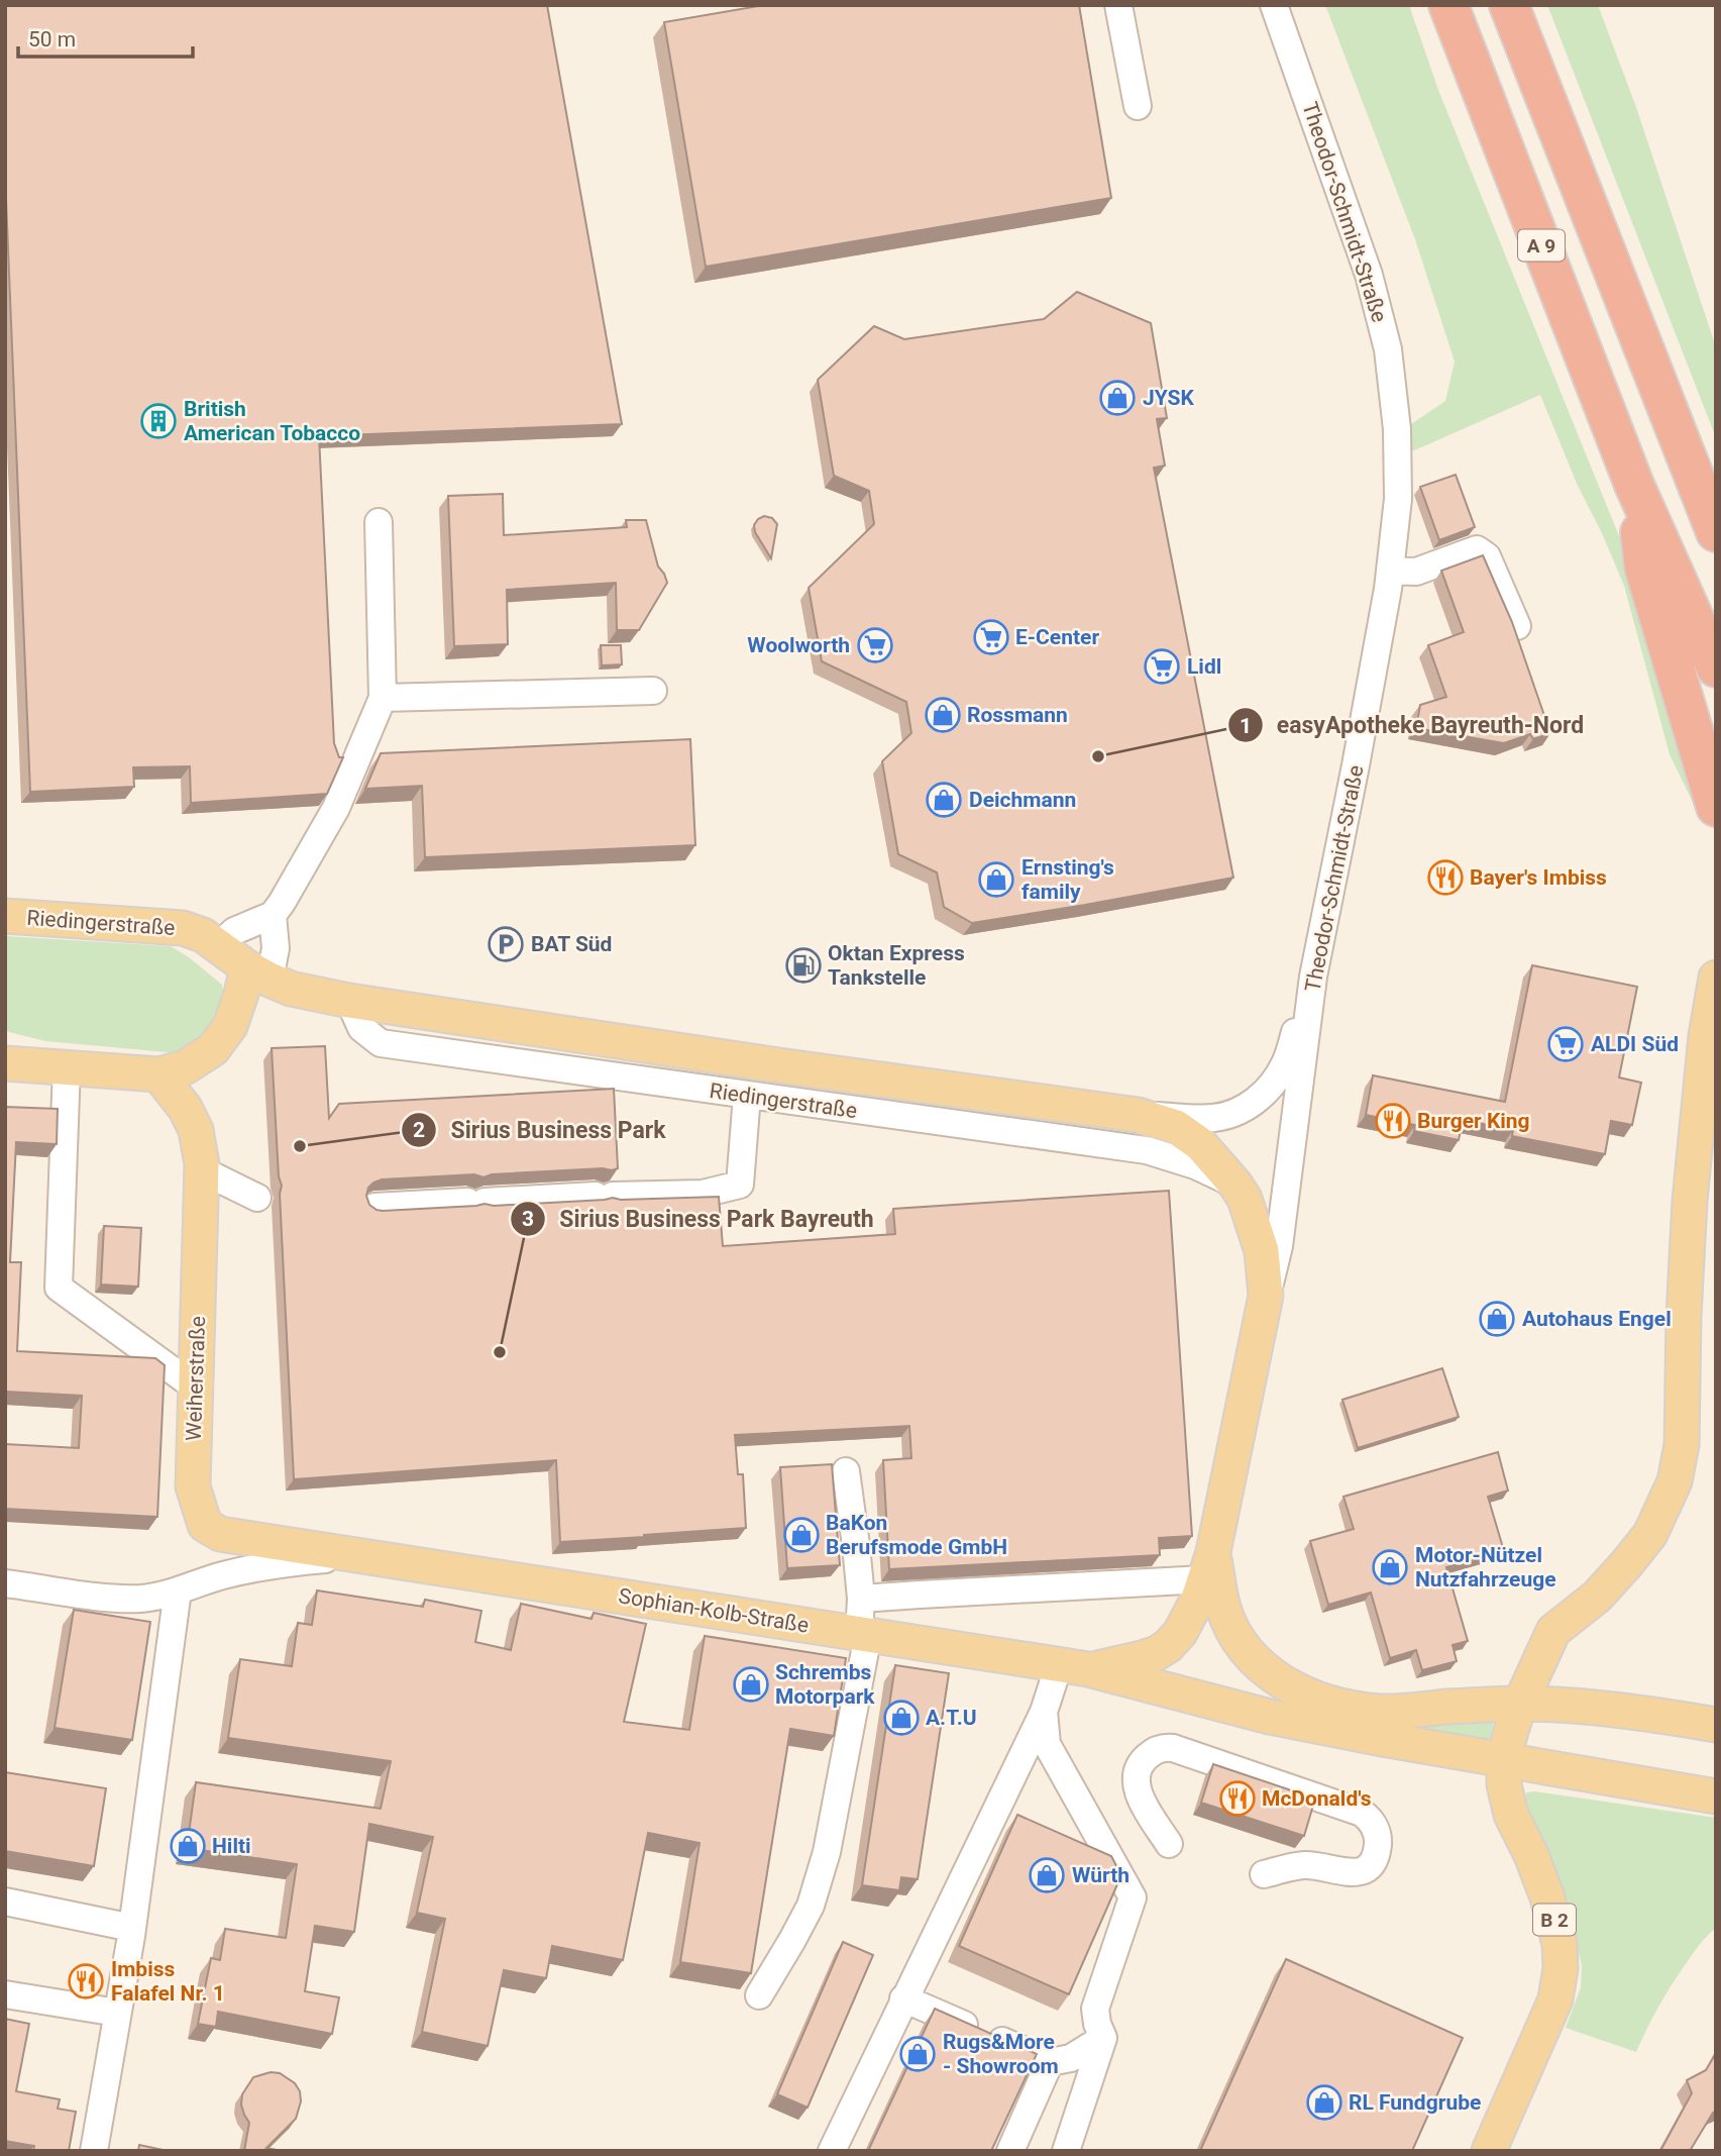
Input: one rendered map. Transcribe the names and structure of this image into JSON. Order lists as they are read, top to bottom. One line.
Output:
{"streets":{"highway":["A 9"],"main road":["Theodor-Schmidt-Straße","Riedingerstraße","Weiherstraße","Sophian-Kolb-Straße","B 2"]},"crossings":[["Theodor-Schmidt-Straße","Riedingerstraße"],["Weiherstraße","Sophian-Kolb-Straße"]],"places":{"shop":["JYSK","Rossmann","Deichmann","Ernsting's family","Autohaus Engel","BaKon Berufsmode GmbH","Motor-Nützel Nutzfahrzeuge","Schrembs Motorpark","A.T.U","Hilti","Würth","Rugs&More - Showroom","RL Fundgrube"],"building":["British American Tobacco"],"supermarket":["E-Center","Woolworth","Lidl","ALDI Süd"],"other":["easyApotheke Bayreuth-Nord","Sirius Business Park","Sirius Business Park Bayreuth"],"restaurant":["Bayer's Imbiss","Burger King","McDonald's","Imbiss Falafel Nr. 1"],"parking":["BAT Süd"],"fuel station":["Oktan Express Tankstelle"]},"scale_bar":"50 m"}
